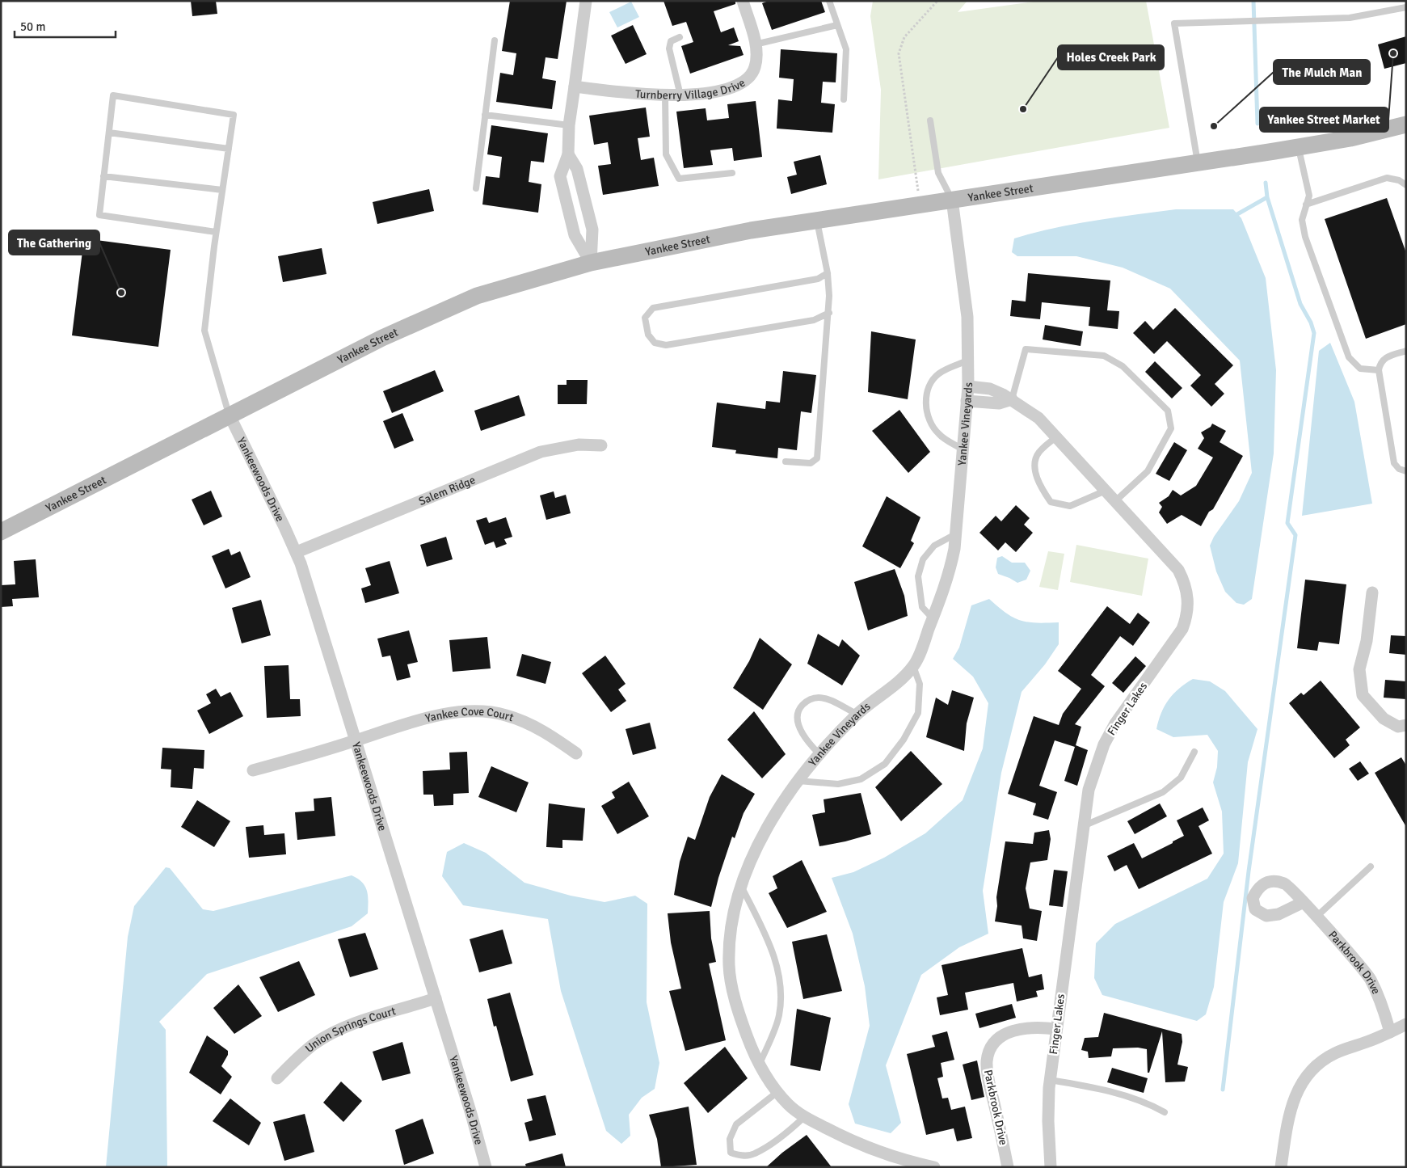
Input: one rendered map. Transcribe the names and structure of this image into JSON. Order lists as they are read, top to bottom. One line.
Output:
{"streets":{"street":["Turnberry Village Drive","Yankee Street","Yankee Vineyards","Yankeewoods Drive","Salem Ridge","Finger Lakes","Yankee Cove Court","Parkbrook Drive","Union Springs Court"]},"crossings":[["Yankee Street","Yankee Vineyards"],["Yankee Street","Yankeewoods Drive"],["Yankee Vineyards","Finger Lakes"],["Yankeewoods Drive","Salem Ridge"],["Yankeewoods Drive","Yankee Cove Court"],["Yankeewoods Drive","Union Springs Court"],["Finger Lakes","Parkbrook Drive"]],"places":["Yankee Street Market","Holes Creek Park","The Mulch Man","The Gathering"],"scale_bar":"50 m"}
